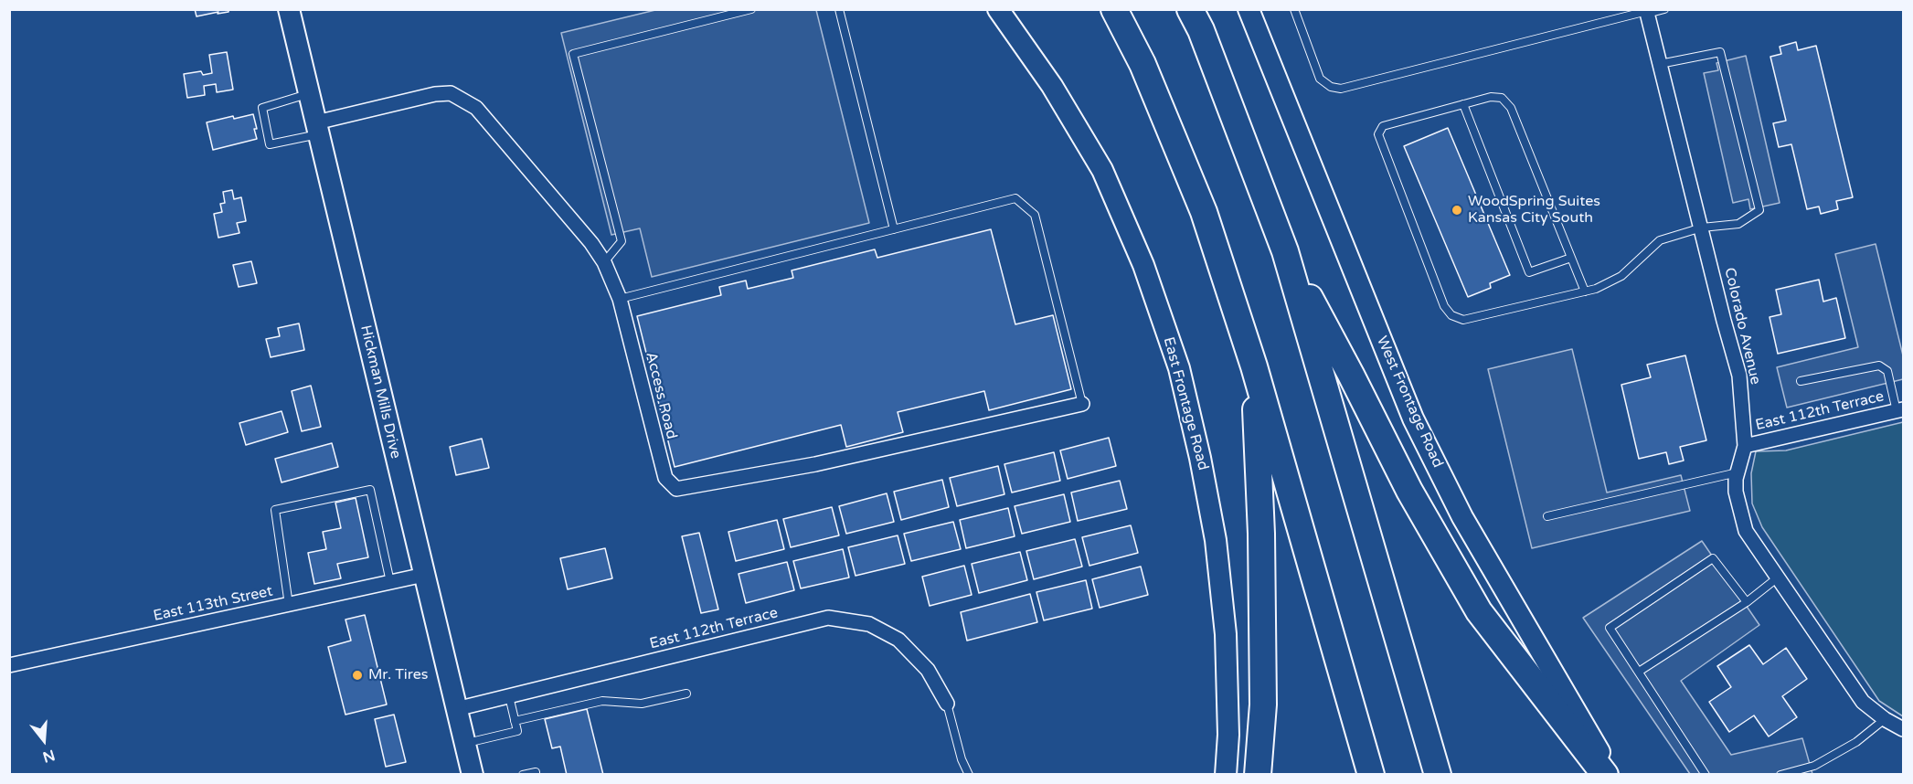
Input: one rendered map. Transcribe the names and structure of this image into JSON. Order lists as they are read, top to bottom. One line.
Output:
{"streets":{"street":["Colorado Avenue","Hickman Mills Drive","Access Road","West Frontage Road","East Frontage Road","East 112th Terrace","East 113th Street"]},"crossings":[["Colorado Avenue","East 112th Terrace"],["Hickman Mills Drive","Access Road"],["Hickman Mills Drive","East 112th Terrace"],["Hickman Mills Drive","East 113th Street"]],"places":["WoodSpring Suites Kansas City South","Mr. Tires"],"north":"bottom"}
